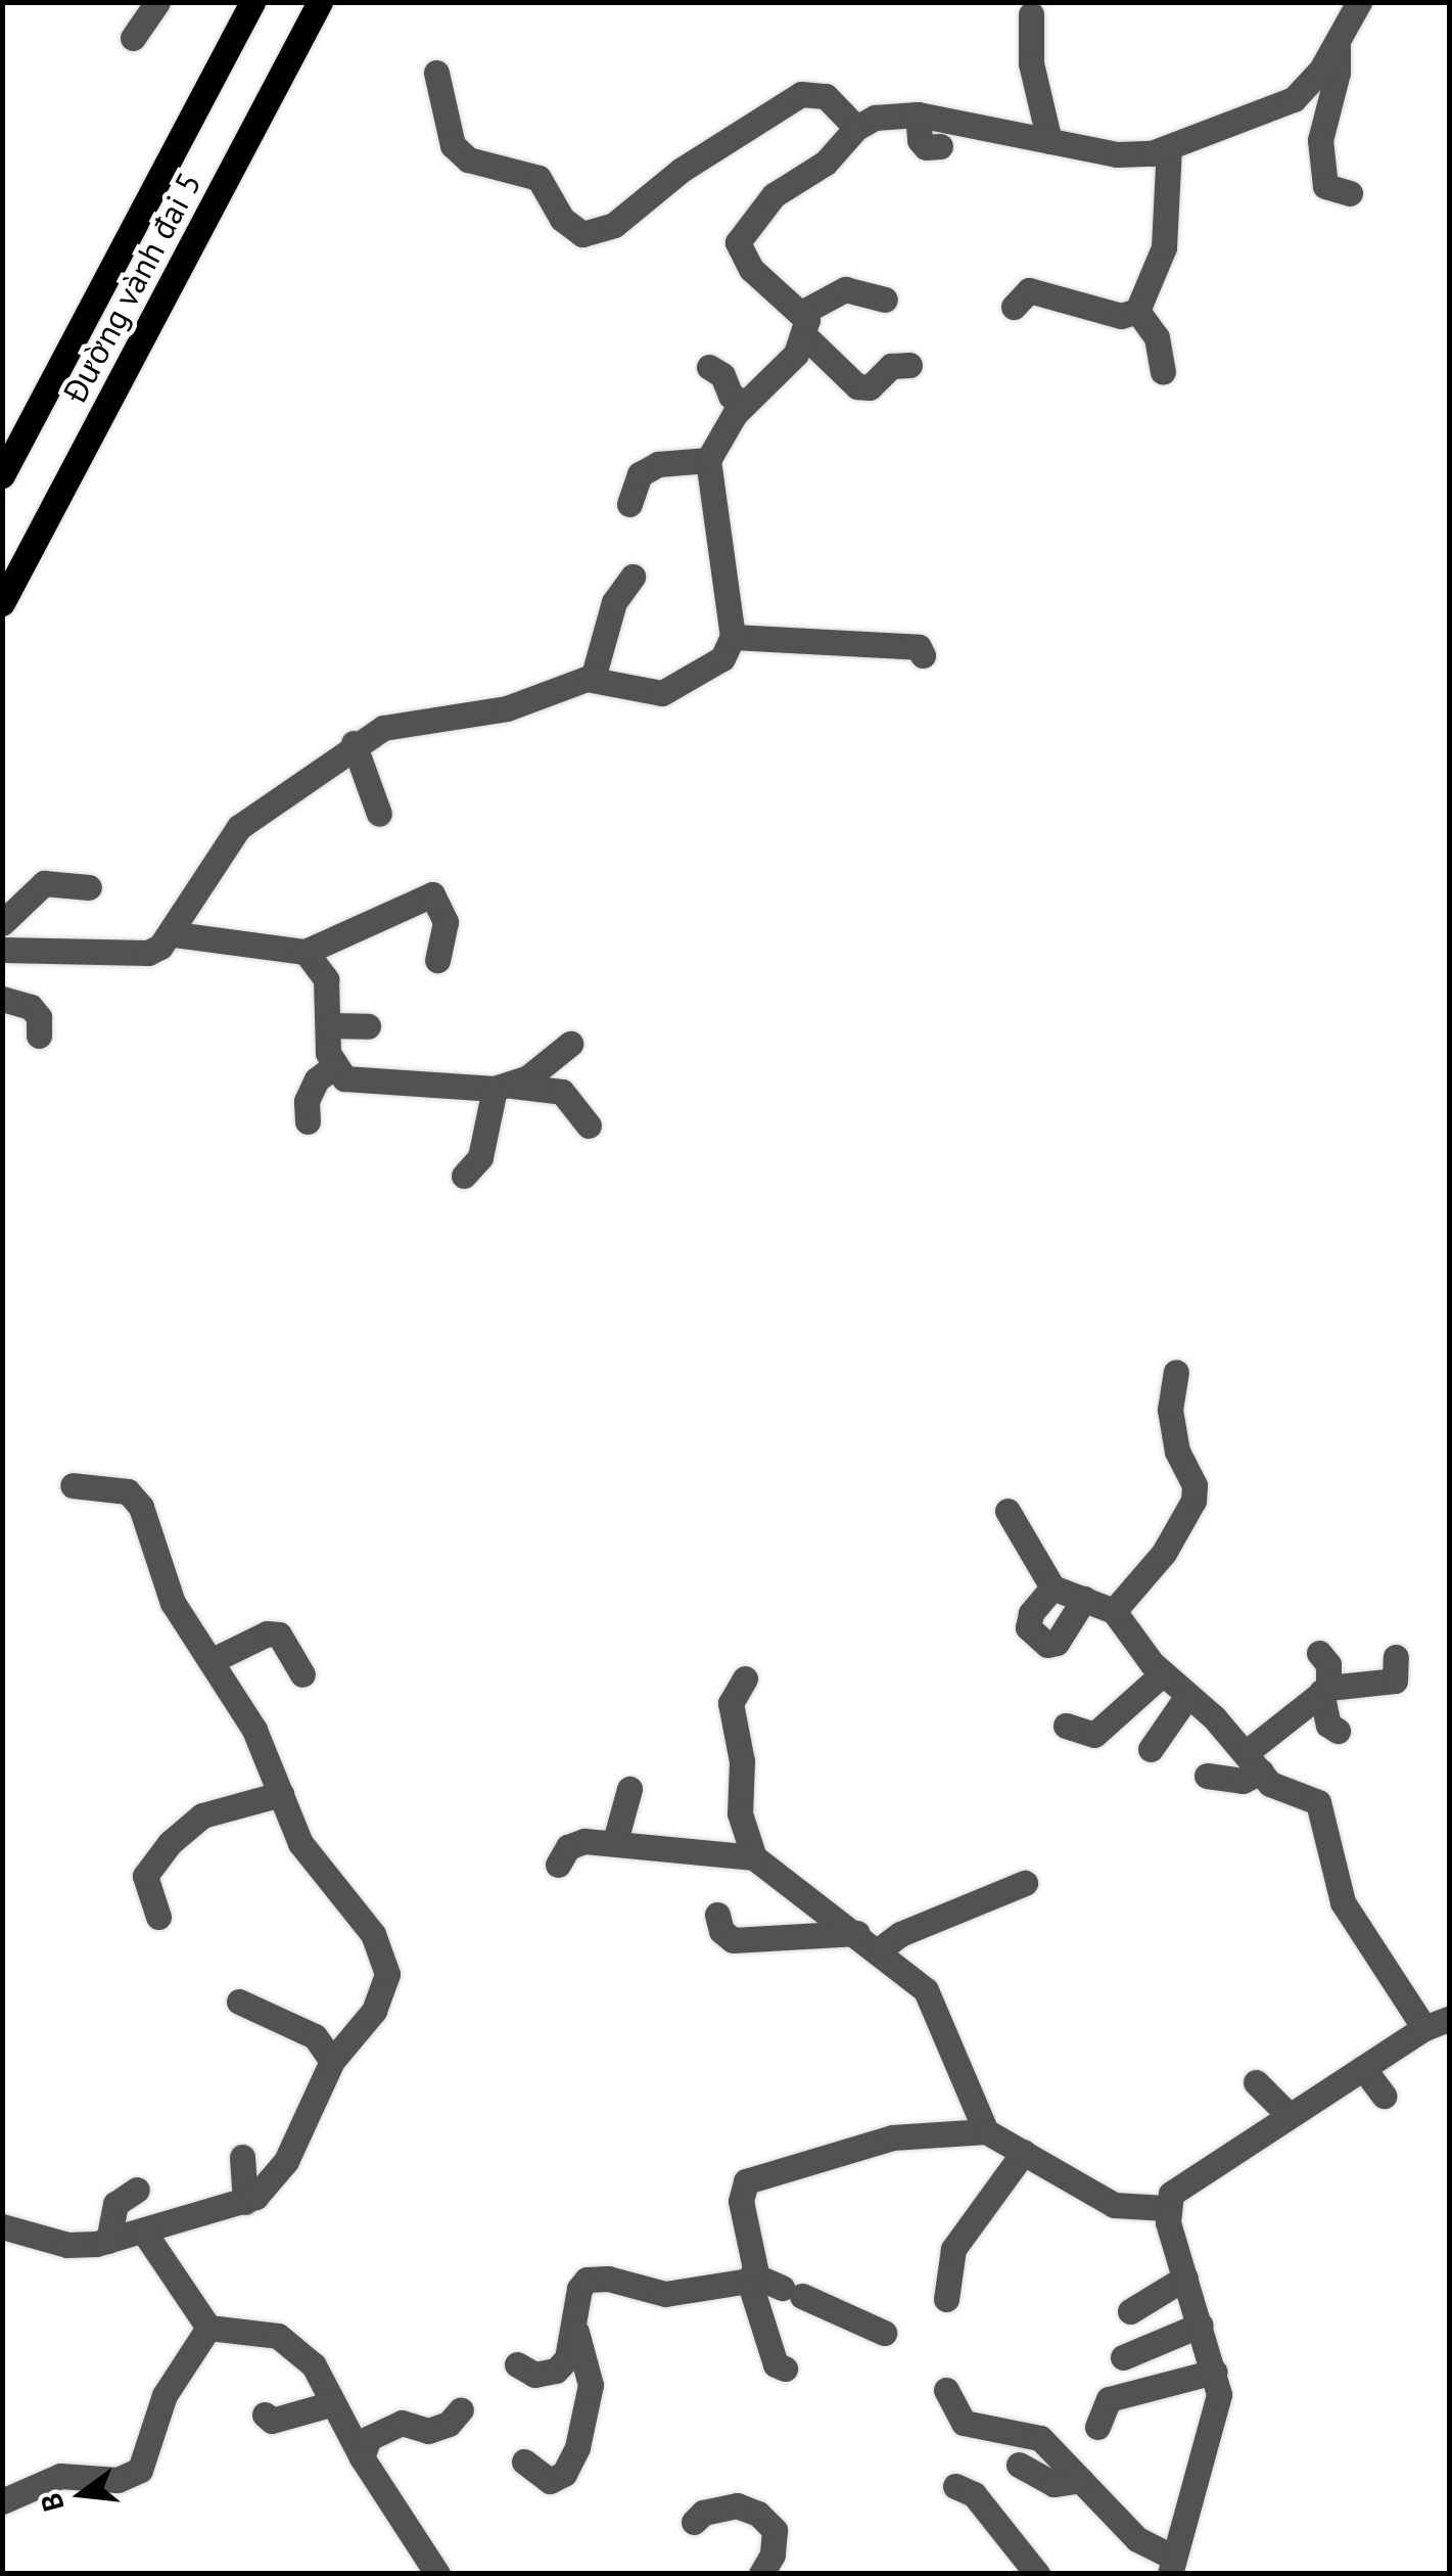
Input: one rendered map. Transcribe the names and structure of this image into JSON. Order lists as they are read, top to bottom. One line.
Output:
{"streets":{"main road":["Đường vành đai 5"]},"north":"left"}
